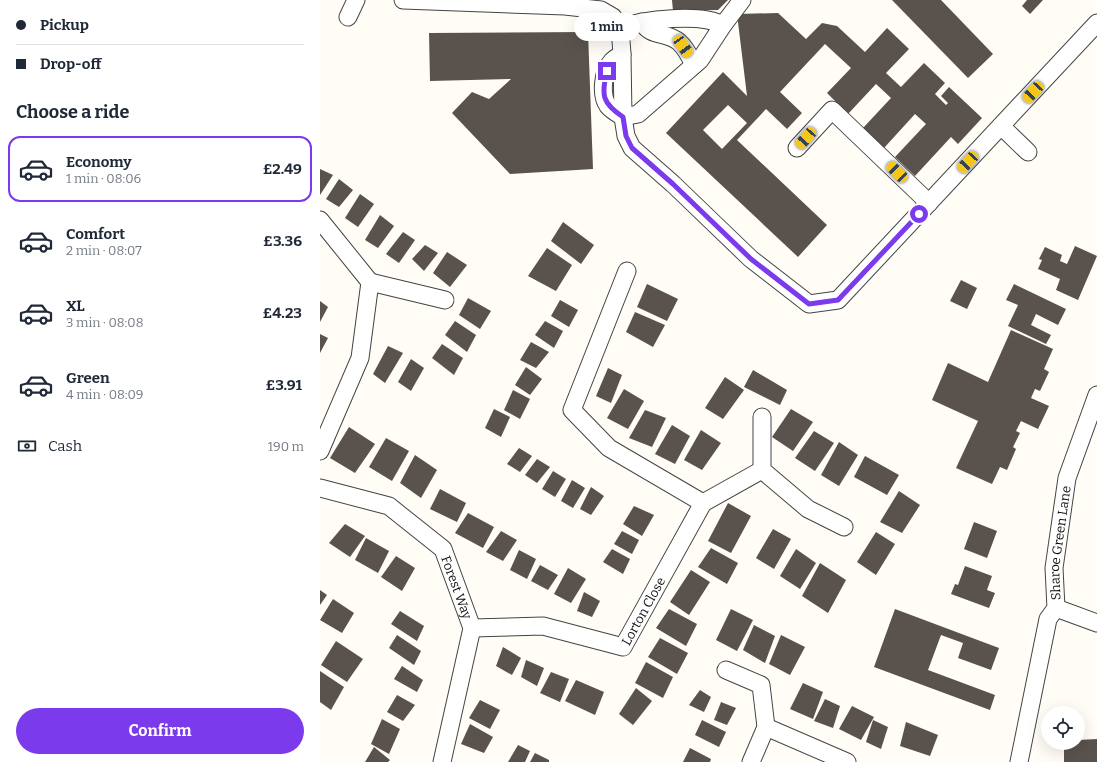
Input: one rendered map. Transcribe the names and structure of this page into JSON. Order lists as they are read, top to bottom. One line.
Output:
{"streets":{"street":["Sharoe Green Lane","Forest Way","Lorton Close"]},"crossings":[["Forest Way","Lorton Close"]],"page":{"banner":["Pickup","Drop-off"],"bubble":"1 min","heading":"Choose a ride","list":[{"name":"Economy","note":"1 min · 08:06","value":"£2.49"},{"name":"Comfort","note":"2 min · 08:07","value":"£3.36"},{"name":"XL","note":"3 min · 08:08","value":"£4.23"},{"name":"Green","note":"4 min · 08:09","value":"£3.91"}],"pay":["Cash","190 m"],"buttons":"Confirm"}}
